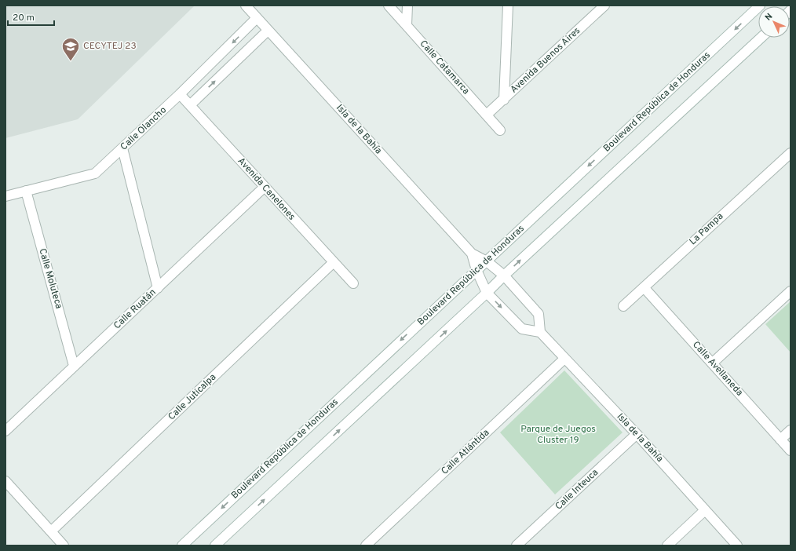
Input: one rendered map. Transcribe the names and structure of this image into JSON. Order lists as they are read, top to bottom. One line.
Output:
{"streets":{"street":["Avenida Buenos Aires","Calle Catamarca","Boulevard República de Honduras","Calle Olancho","Isla de la Bahía","Avenida Canelones","La Pampa","Calle Moluteca","Calle Ruatán","Calle Avellaneda","Calle Juticalpa","Calle Atlántida","Calle Inteuca"]},"crossings":[["Avenida Buenos Aires","Calle Catamarca"],["Boulevard República de Honduras","Isla de la Bahía"],["Calle Olancho","Isla de la Bahía"],["Calle Olancho","Avenida Canelones"],["Calle Olancho","Calle Moluteca"],["Isla de la Bahía","Calle Atlántida"],["Isla de la Bahía","Calle Inteuca"],["Avenida Canelones","Calle Ruatán"],["Avenida Canelones","Calle Juticalpa"],["La Pampa","Calle Avellaneda"],["Calle Moluteca","Calle Ruatán"]],"parks":["Parque de Juegos Cluster 19"],"places":{"school or university":["CECYTEJ 23"]},"scale_bar":"20 m","north":"top left"}
